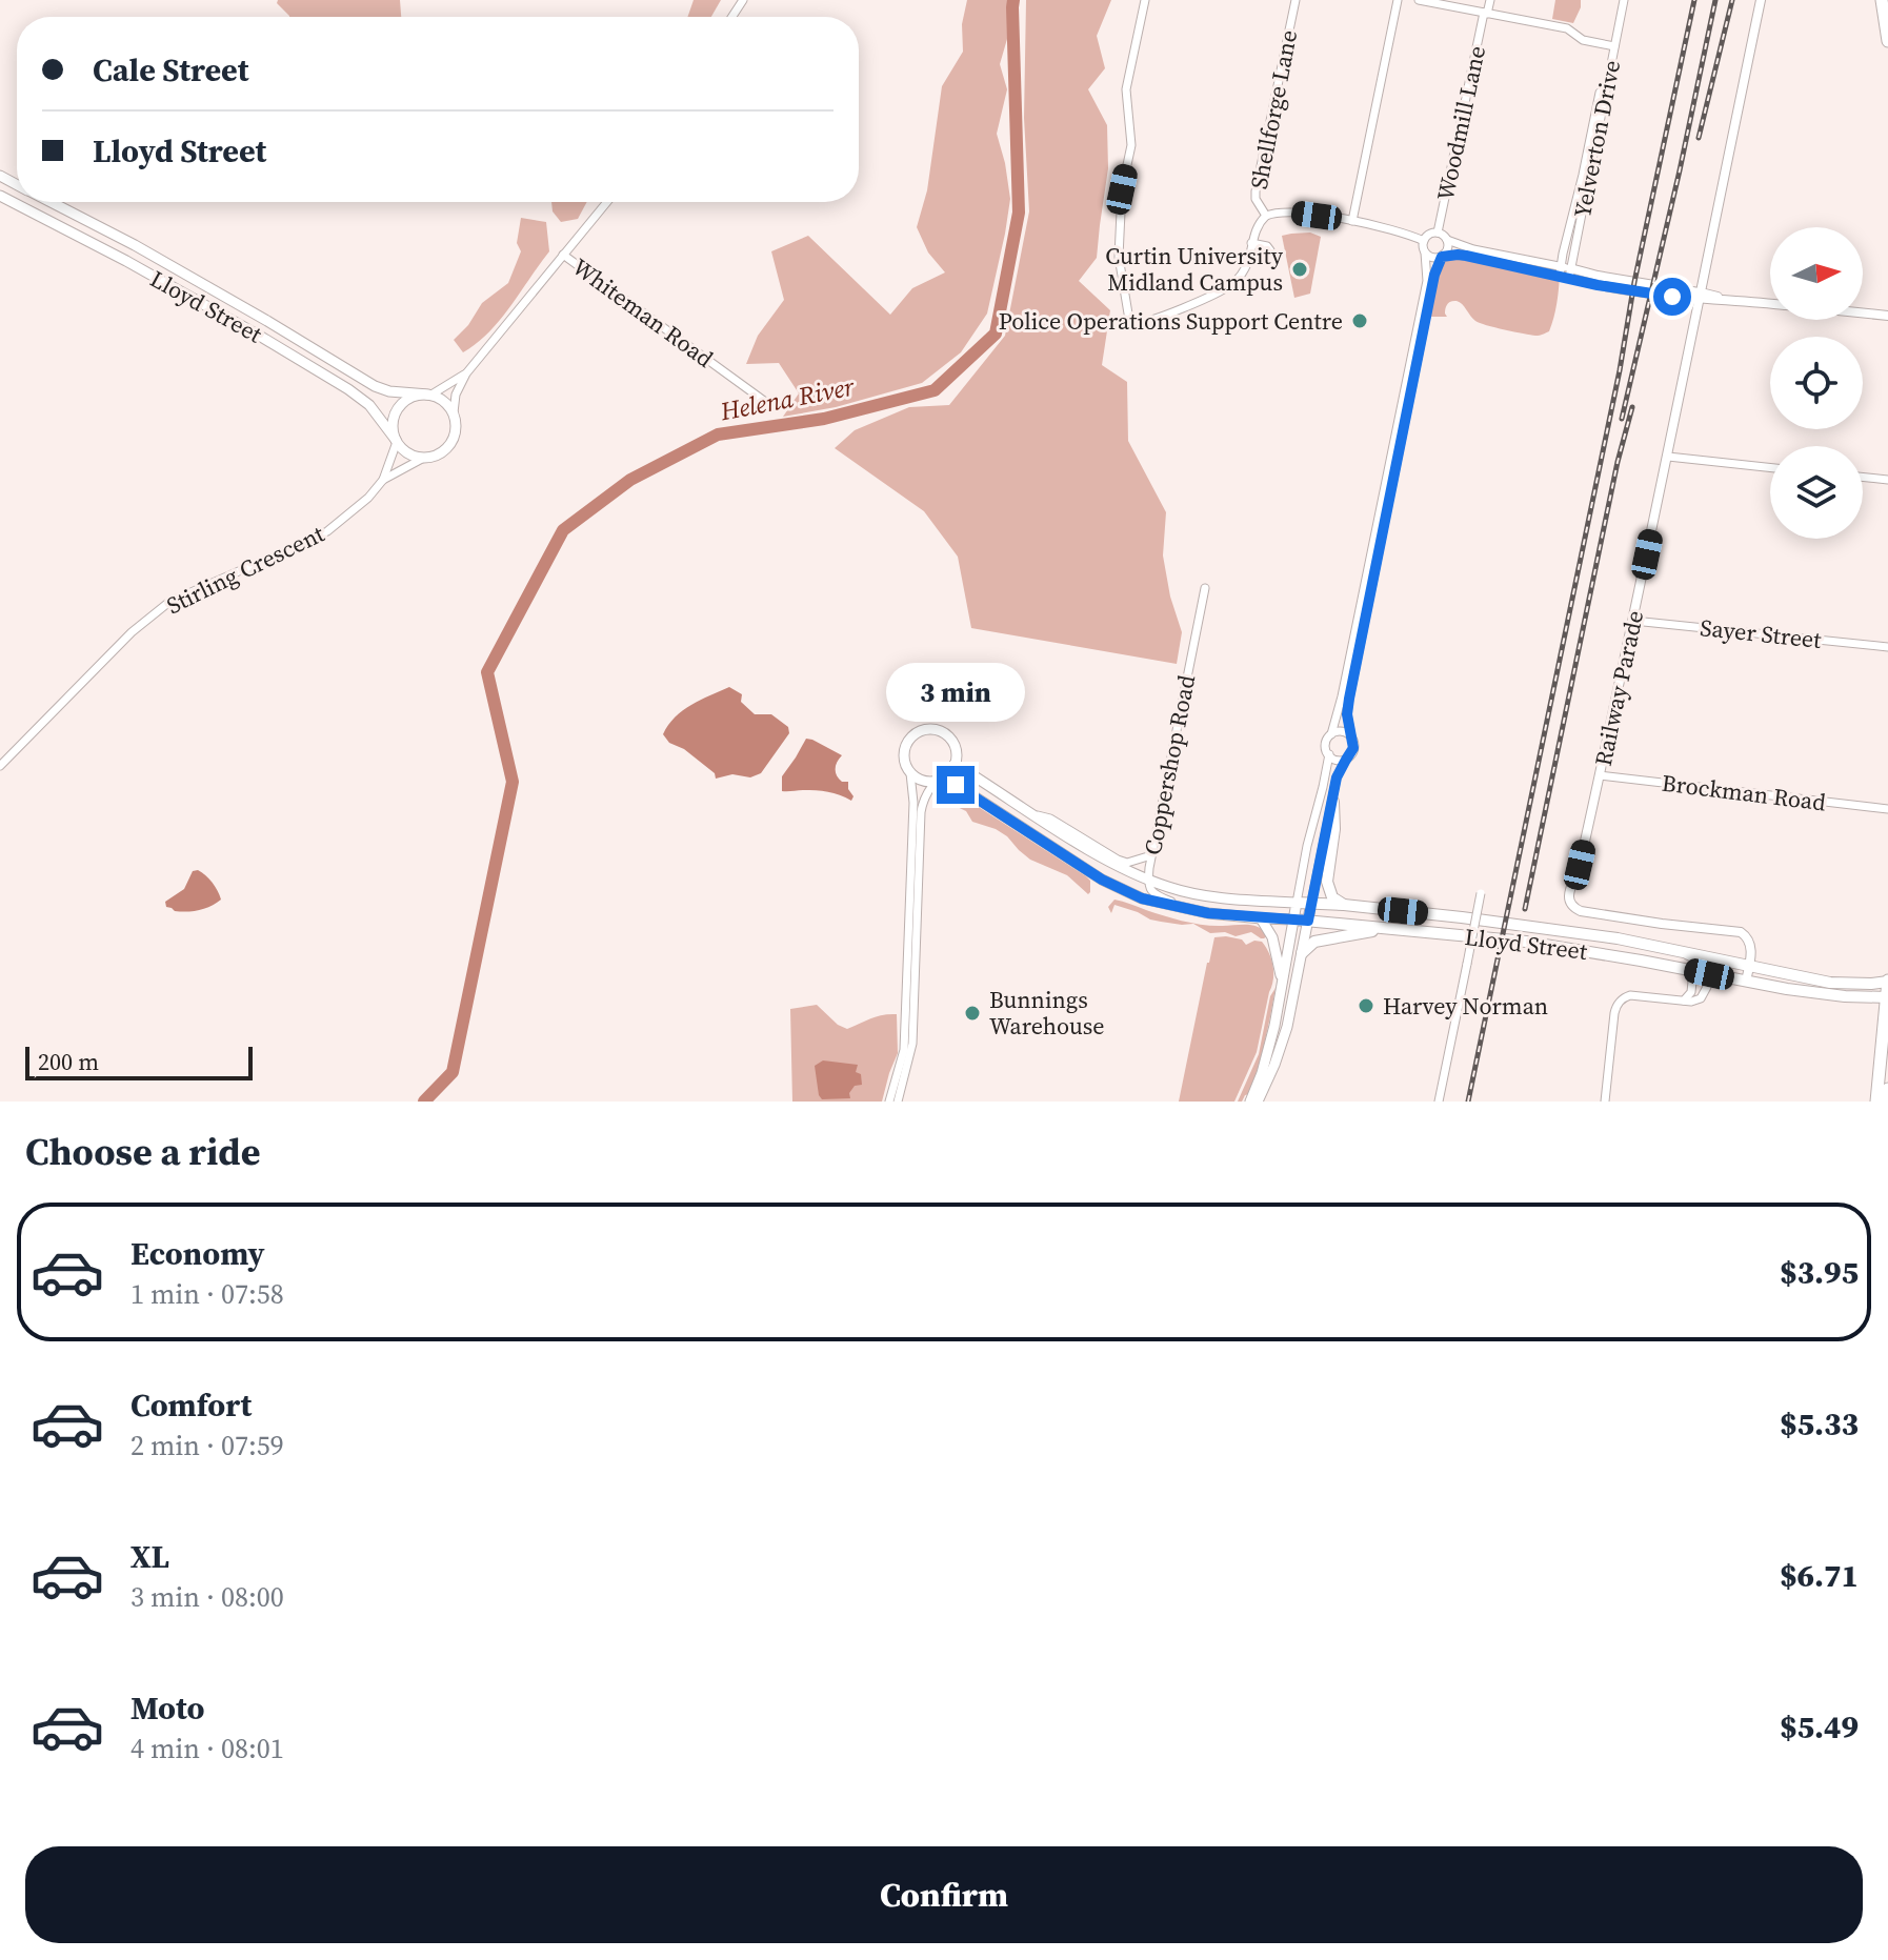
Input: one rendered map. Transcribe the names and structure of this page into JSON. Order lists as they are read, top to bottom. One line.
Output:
{"streets":{"main road":["Lloyd Street"],"street":["Shellforge Lane","Woodmill Lane","Yelverton Drive","Whiteman Road","Stirling Crescent","Sayer Street","Railway Parade","Coppershop Road","Brockman Road"]},"crossings":[["Lloyd Street","Stirling Crescent"],["Lloyd Street","Railway Parade"],["Lloyd Street","Coppershop Road"],["Sayer Street","Railway Parade"],["Railway Parade","Brockman Road"]],"water":["Helena River"],"places":["Curtin University Midland Campus","Police Operations Support Centre","Harvey Norman","Bunnings Warehouse"],"scale_bar":"200 m","north":"right","page":{"banner":["Cale Street","Lloyd Street"],"bubble":"3 min","scale":"200 m","heading":"Choose a ride","list":[{"name":"Economy","note":"1 min · 07:58","value":"$3.95"},{"name":"Comfort","note":"2 min · 07:59","value":"$5.33"},{"name":"XL","note":"3 min · 08:00","value":"$6.71"},{"name":"Moto","note":"4 min · 08:01","value":"$5.49"}],"buttons":"Confirm"}}
